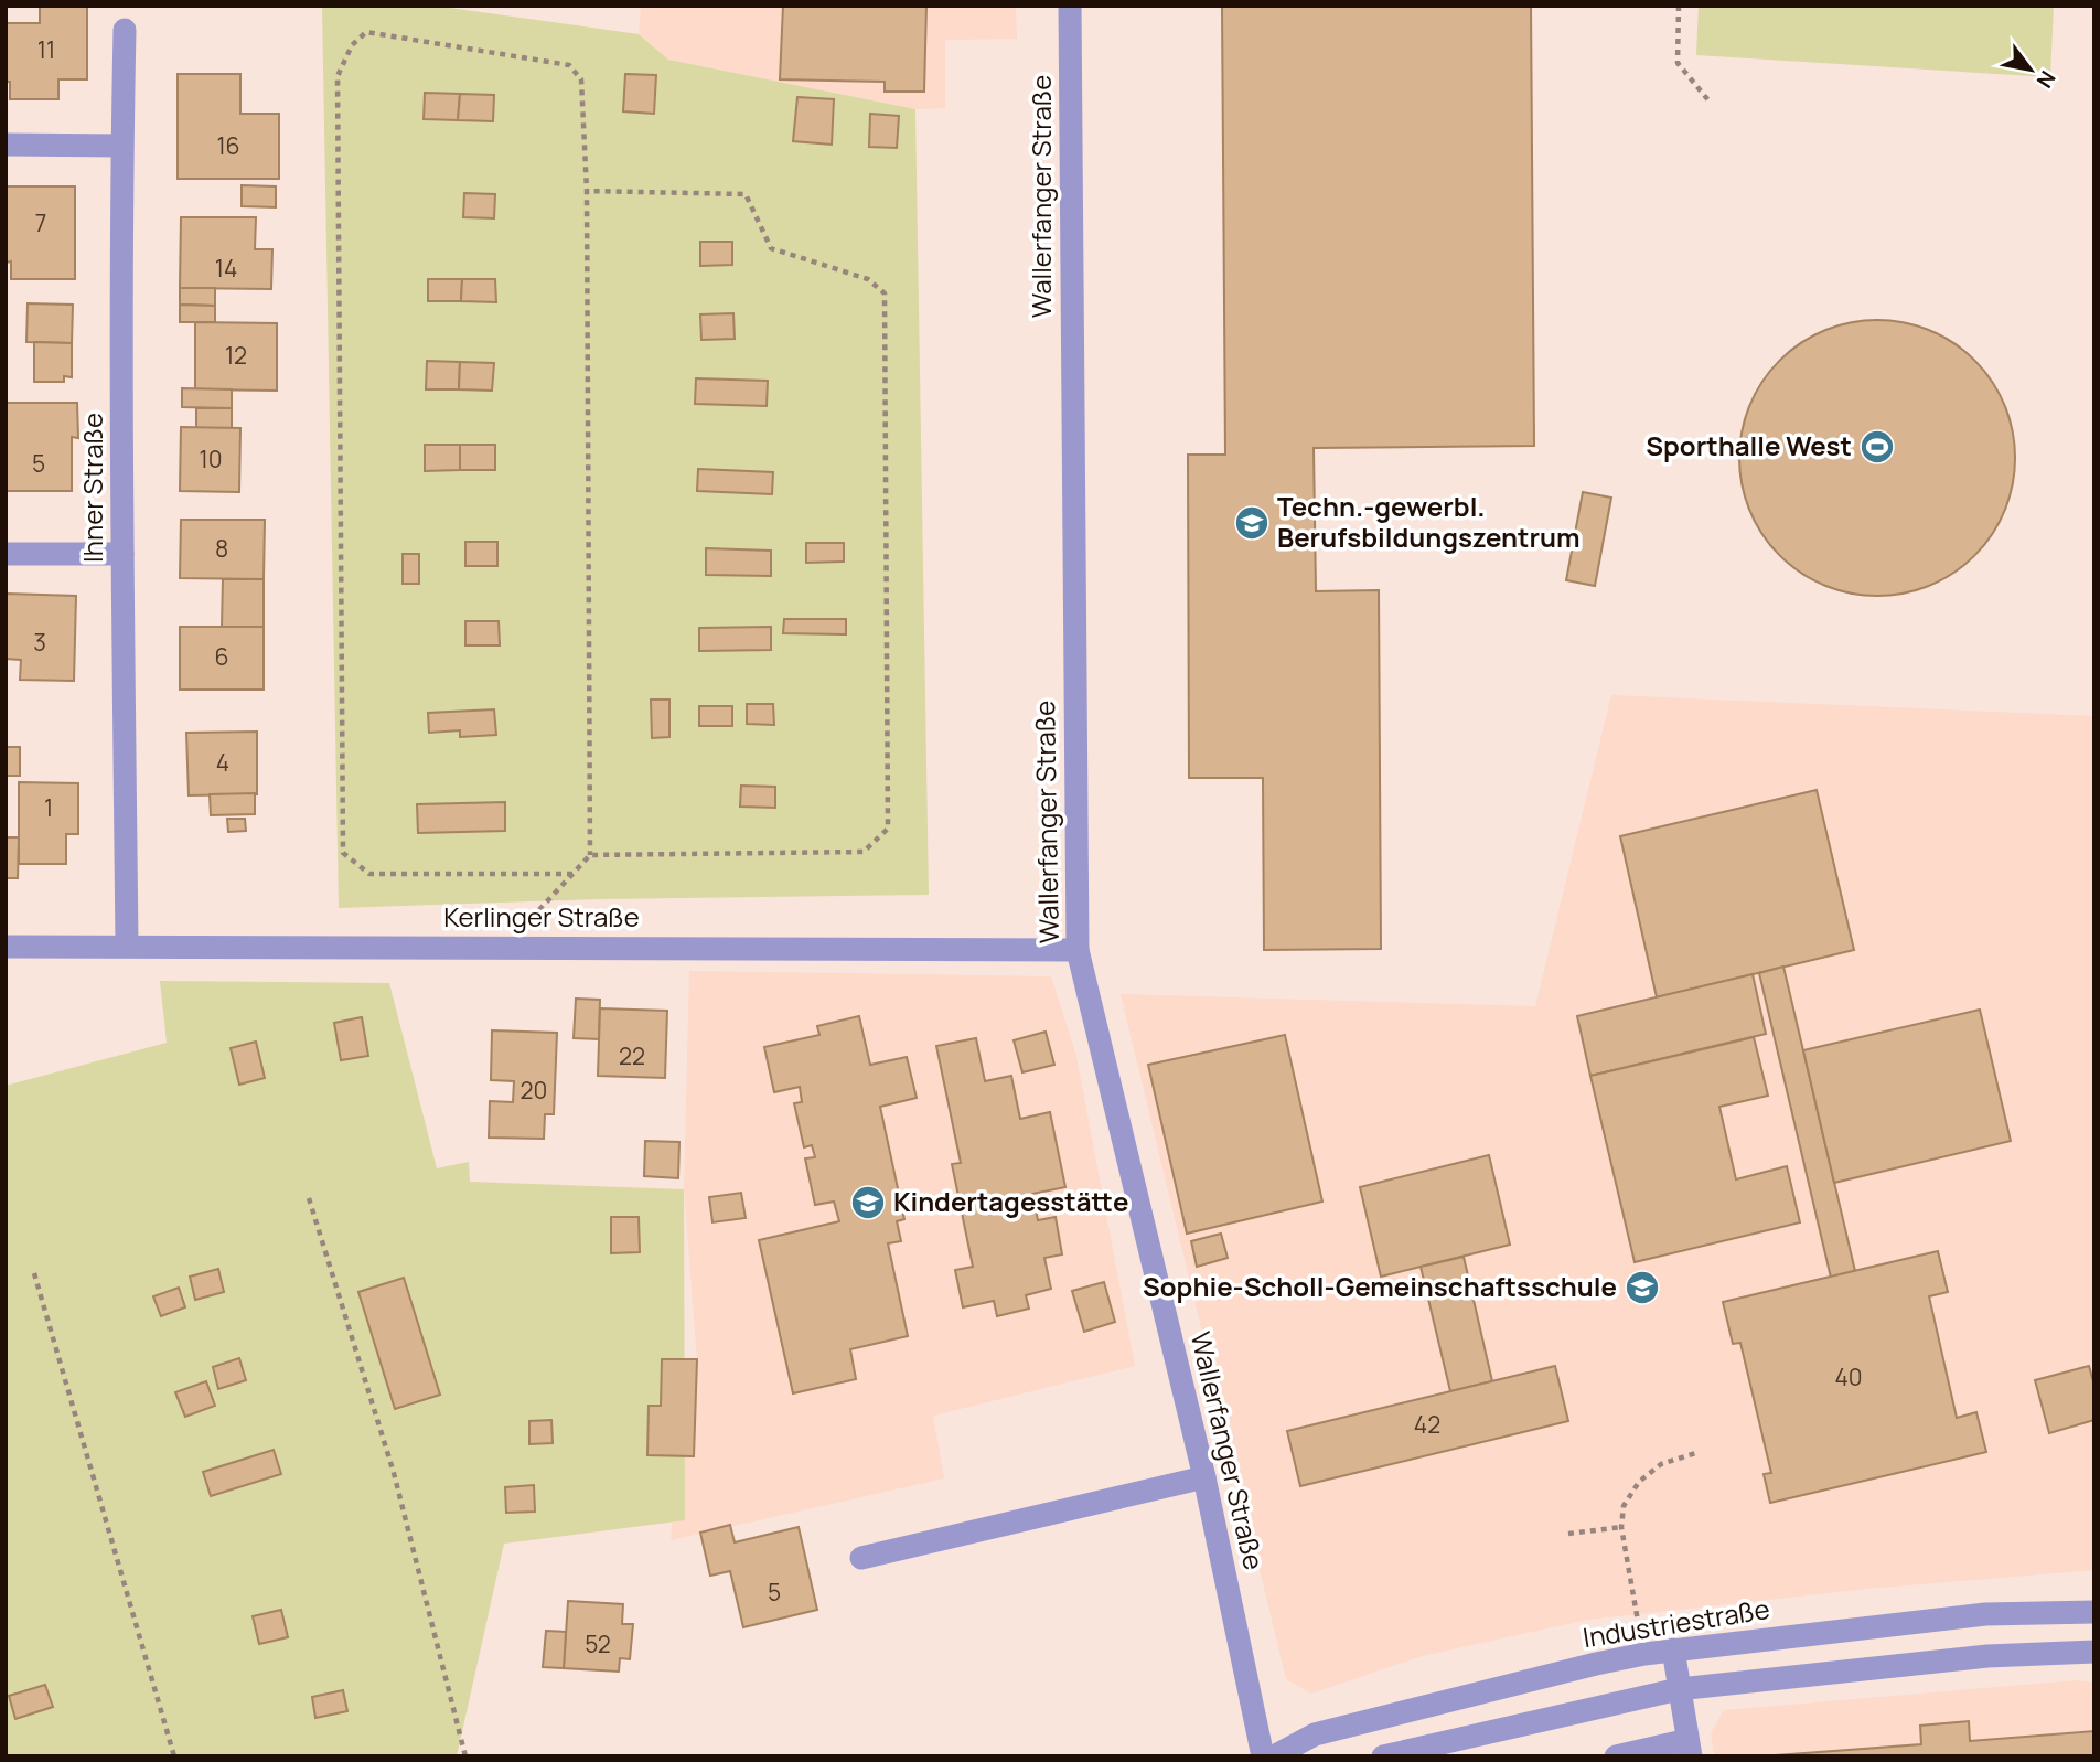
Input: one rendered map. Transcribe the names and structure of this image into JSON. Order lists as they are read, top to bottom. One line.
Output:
{"streets":{"street":["Wallerfanger Straße","Ihner Straße","Kerlinger Straße","Industriestraße"]},"crossings":[["Wallerfanger Straße","Kerlinger Straße"],["Wallerfanger Straße","Industriestraße"],["Ihner Straße","Kerlinger Straße"]],"places":{"sports":["Sporthalle West"],"school or university":["Techn.-gewerbl. Berufsbildungszentrum","Kindertagesstätte","Sophie-Scholl-Gemeinschaftsschule"]},"house_numbers":["11","16","7","14","12","10","5","8","3","6","4","1","22","20","40","42","5","52"],"north":"bottom right"}
